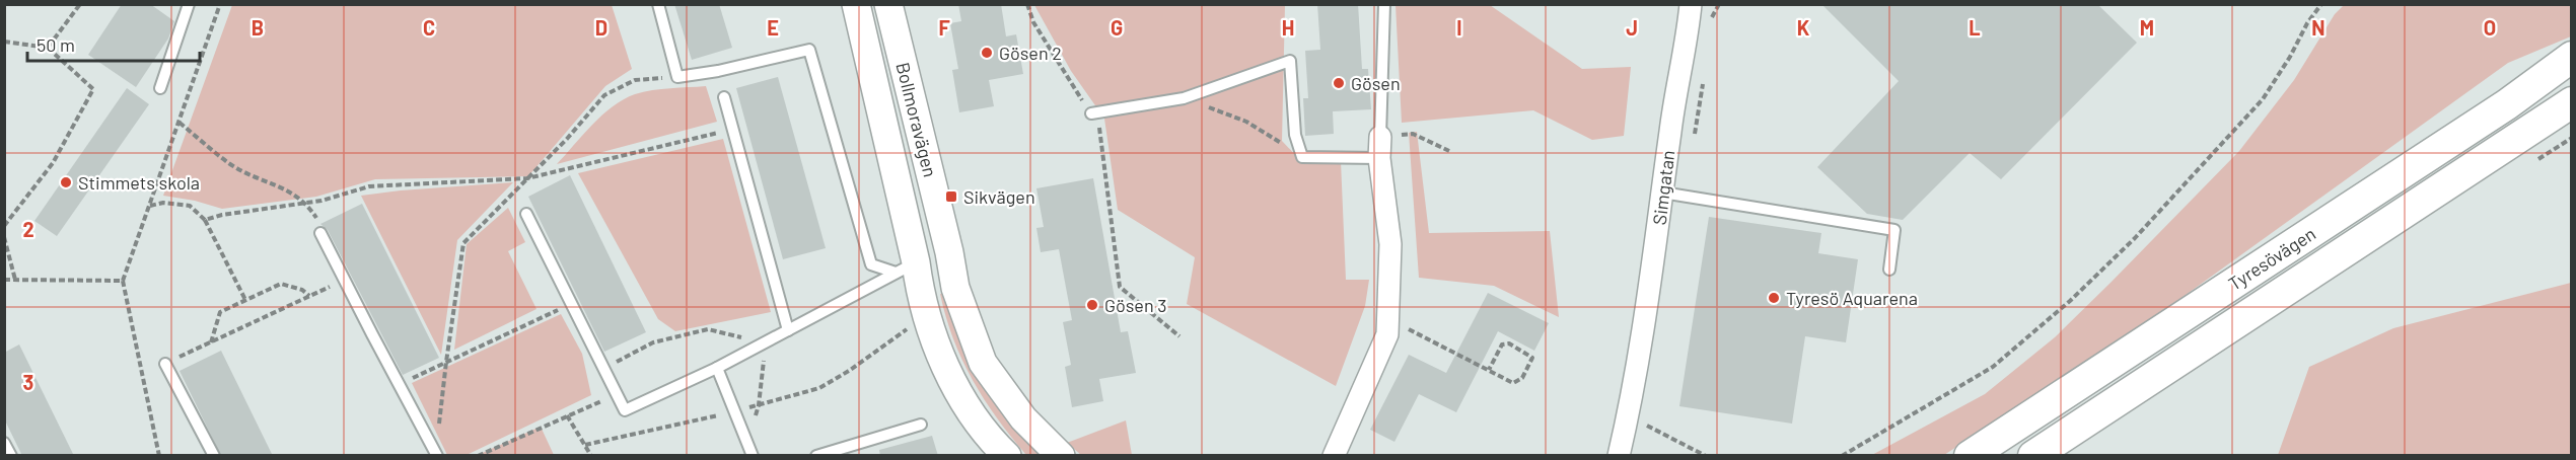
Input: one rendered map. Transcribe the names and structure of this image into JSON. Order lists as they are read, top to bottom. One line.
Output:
{"streets":{"main road":["Tyresövägen"],"street":["Bollmoravägen","Simgatan"]},"places":{"other":["Gösen 2","Gösen","Stimmets skola","Tyresö Aquarena","Gösen 3"],"transit":["Sikvägen"]},"scale_bar":"50 m","grid":{"columns":["B","C","D","E","F","G","H","I","J","K","L","M","N","O"],"rows":["2","3"]}}
